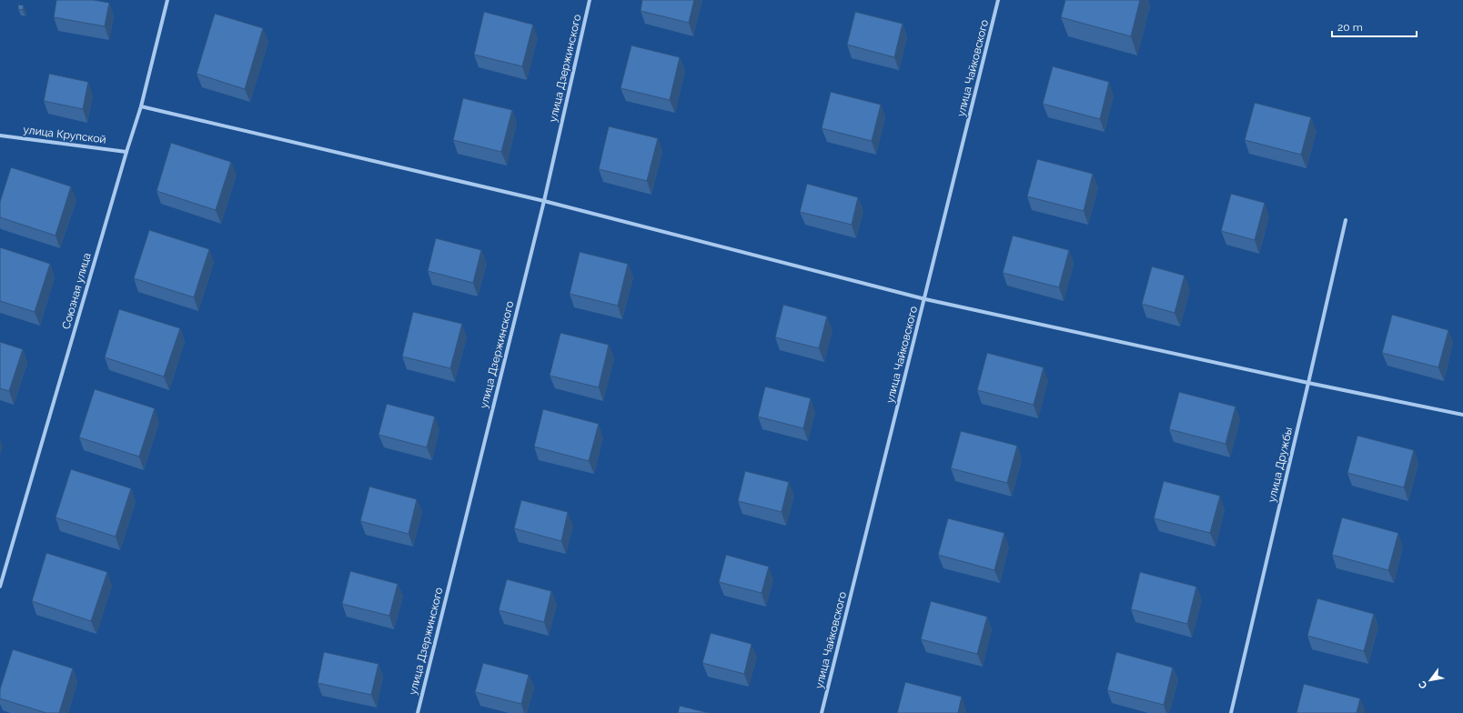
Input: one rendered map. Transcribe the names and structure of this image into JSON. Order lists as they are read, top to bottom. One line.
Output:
{"streets":{"street":["улица Дзержинского","улица Чайковского","улица Крупской","Союзная улица","улица Дружбы"]},"crossings":[["улица Крупской","Союзная улица"]],"scale_bar":"20 m","north":"bottom left"}
